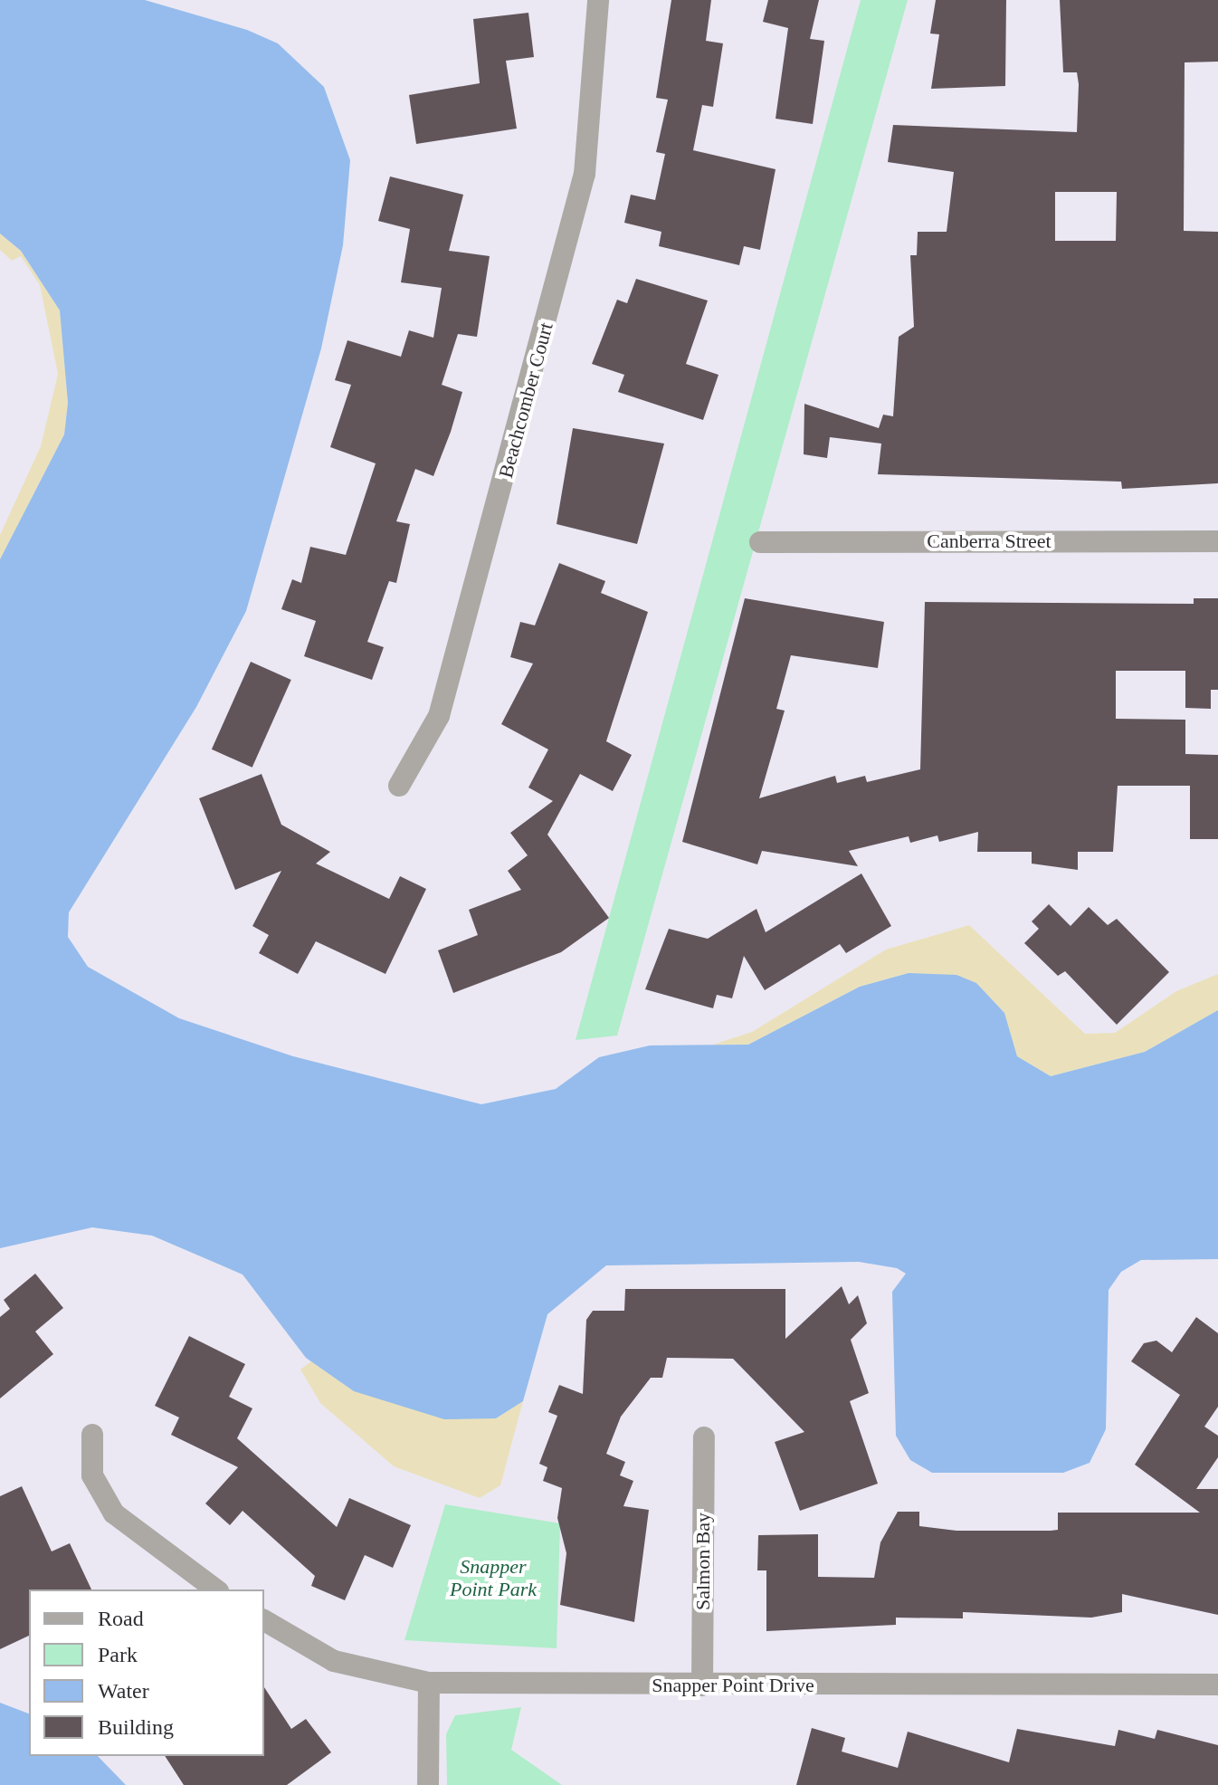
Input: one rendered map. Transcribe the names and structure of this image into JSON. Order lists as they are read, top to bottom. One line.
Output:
{"streets":{"street":["Beachcomber Court","Canberra Street","Salmon Bay","Snapper Point Drive"]},"crossings":[["Salmon Bay","Snapper Point Drive"]],"parks":["Snapper Point Park"],"legend":["Road","Park","Water","Building"]}
